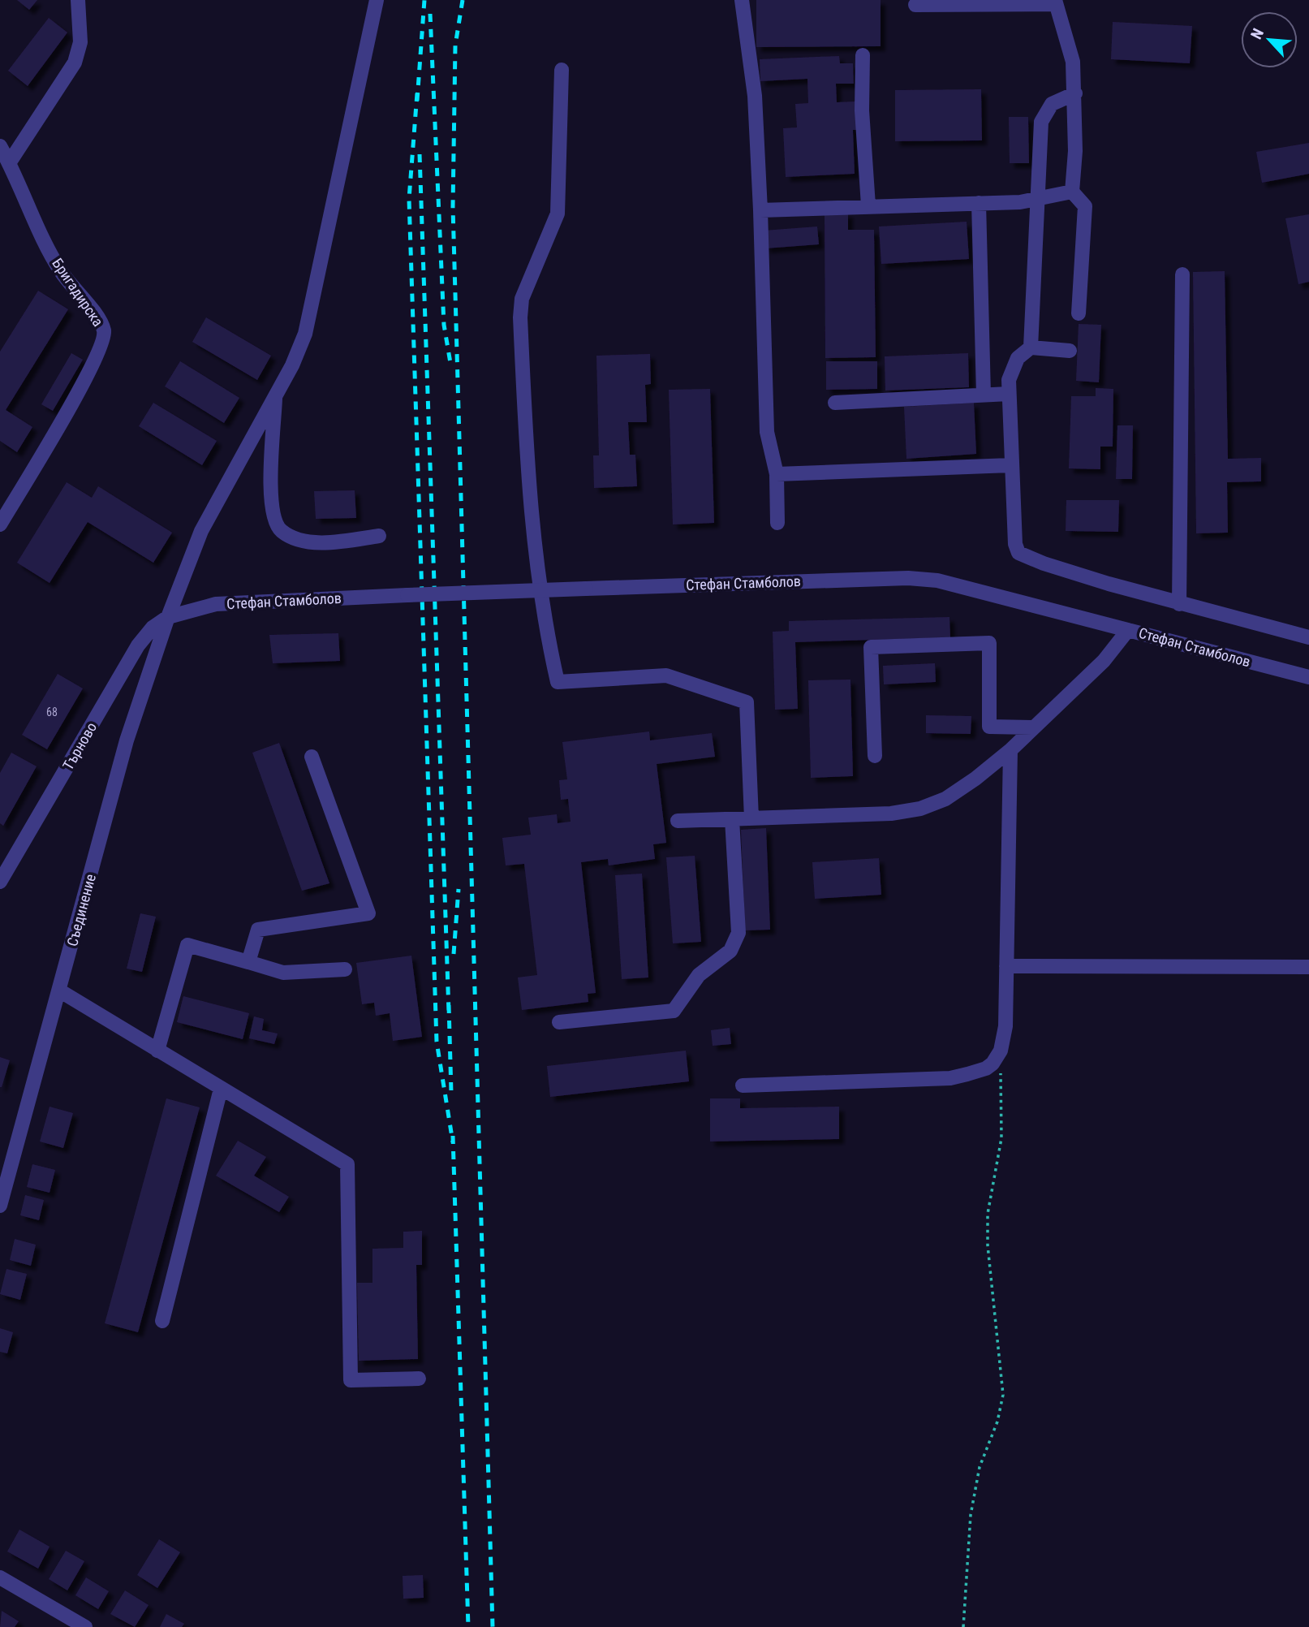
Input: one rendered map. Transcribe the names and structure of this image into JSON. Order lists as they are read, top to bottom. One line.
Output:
{"streets":{"street":["Бригадирска","Стефан Стамболов","Търново","Съединение"]},"crossings":[["Стефан Стамболов","Търново"],["Стефан Стамболов","Съединение"],["Търново","Съединение"]],"house_numbers":["68"],"north":"top left"}
